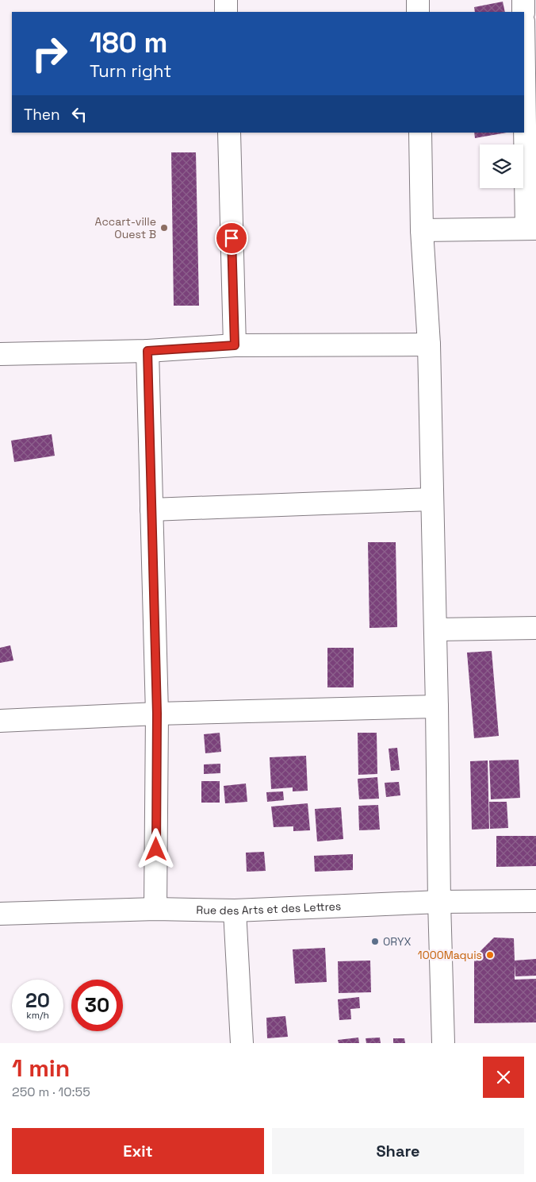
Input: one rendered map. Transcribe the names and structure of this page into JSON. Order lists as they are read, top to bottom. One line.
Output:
{"streets":{"street":["Rue des Arts et des Lettres"]},"places":["Accart-ville Ouest B","ORYX","1000Maquis"],"page":{"turn":["180 m","Turn right"],"then":"Then","speed":"20 km/h","limit":"30","heading":["1 min","250 m · 10:55"],"buttons":["Exit","Share"]}}
